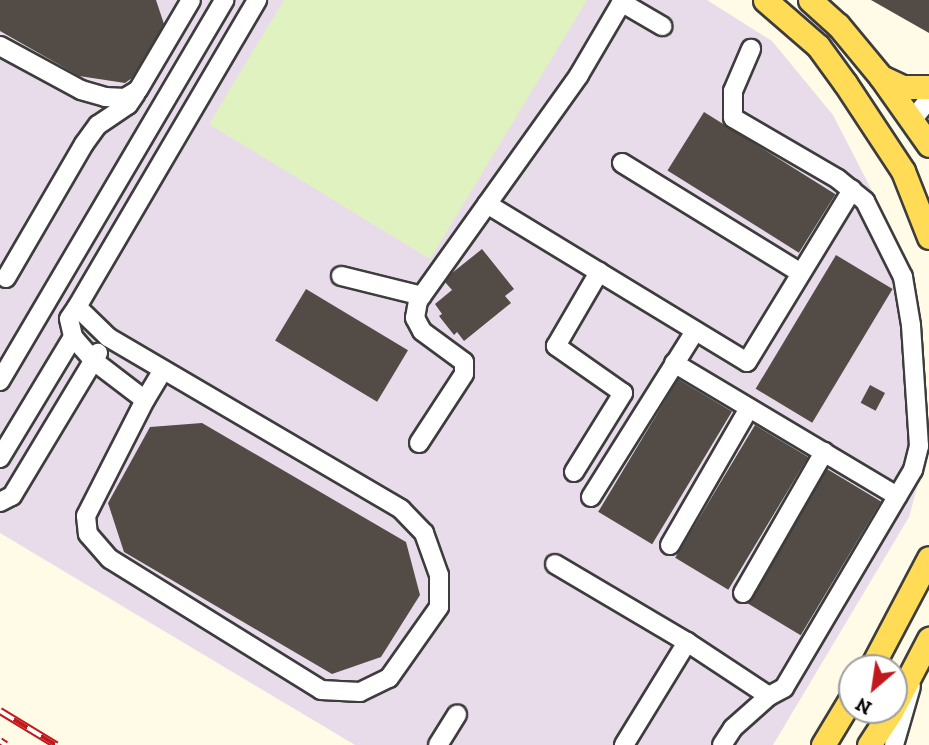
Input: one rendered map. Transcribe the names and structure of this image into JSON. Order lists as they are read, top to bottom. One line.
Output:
{"north":"bottom left"}
